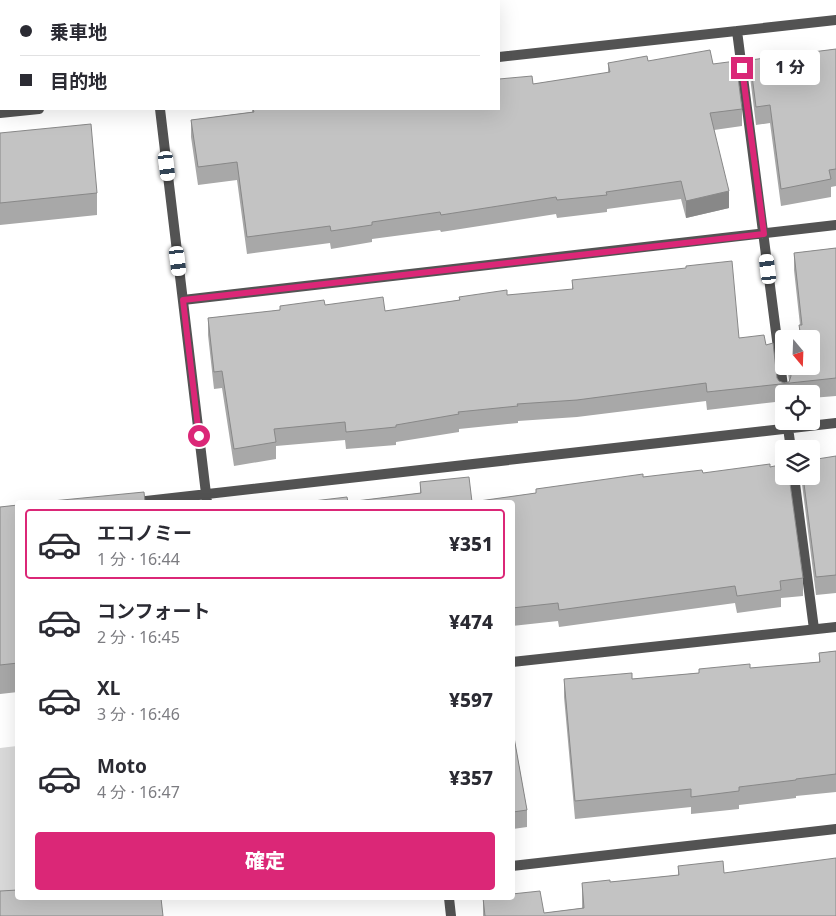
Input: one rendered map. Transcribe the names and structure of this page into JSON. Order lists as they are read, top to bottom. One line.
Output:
{"north":"bottom","page":{"banner":["乗車地","目的地"],"bubble":"1 分","list":[{"name":"エコノミー","note":"1 分 · 16:44","value":"¥351"},{"name":"コンフォート","note":"2 分 · 16:45","value":"¥474"},{"name":"XL","note":"3 分 · 16:46","value":"¥597"},{"name":"Moto","note":"4 分 · 16:47","value":"¥357"}],"buttons":"確定"}}
